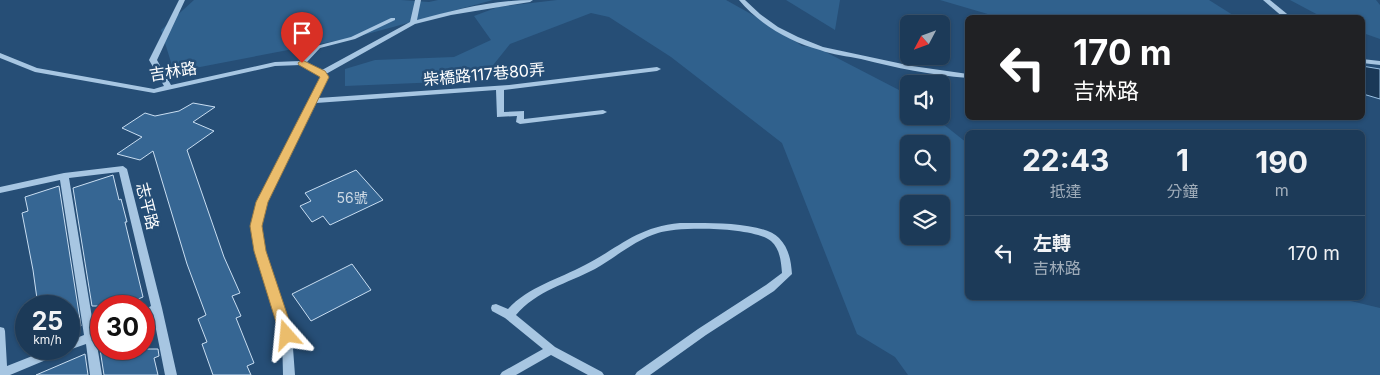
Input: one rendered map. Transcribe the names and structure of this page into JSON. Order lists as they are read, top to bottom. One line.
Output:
{"streets":{"street":["吉林路","柴橋路117巷80弄","志平路"]},"house_numbers":["56號"],"north":"bottom left","page":{"turn":["170 m","吉林路"],"eta":["22:43","抵達","1","分鐘","190","m"],"list":[{"name":"左轉","note":"吉林路","value":"170 m"}],"speed":"25 km/h","limit":"30"}}
